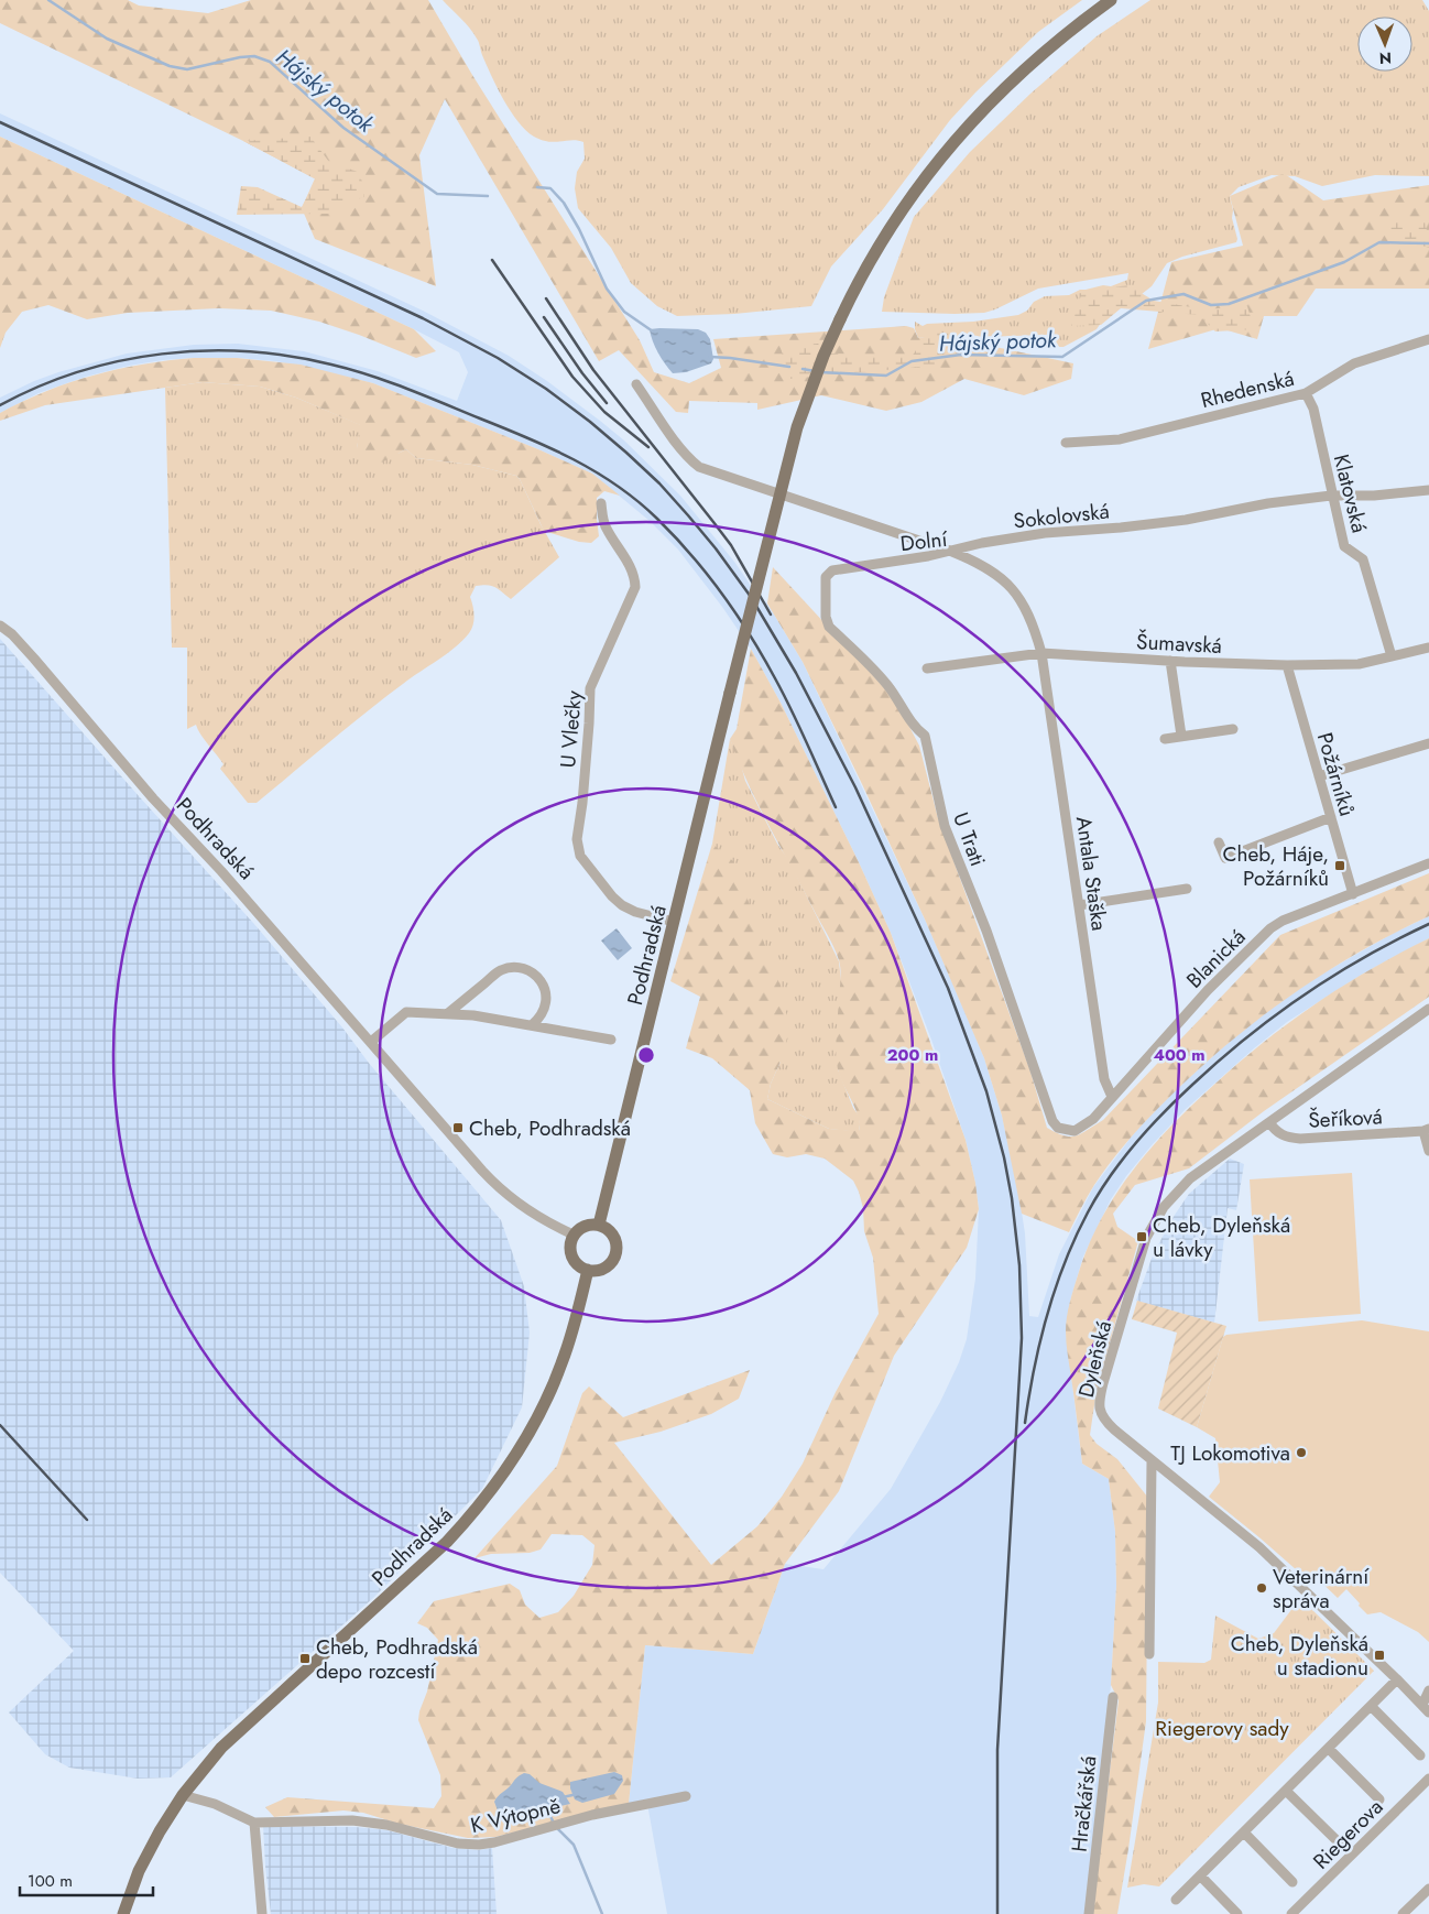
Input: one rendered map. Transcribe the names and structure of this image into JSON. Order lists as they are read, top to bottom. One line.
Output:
{"streets":{"main road":["Podhradská"],"street":["Rhedenská","Klatovská","Sokolovská","Dolní","Šumavská","U Vlečky","Požárníků","U Trati","Antala Staška","Blanická","Šeříková","Dyleňská","Hračkářská","K Výtopně","Riegerova"]},"crossings":[["Rhedenská","Klatovská"],["Klatovská","Sokolovská"],["Klatovská","Šumavská"],["Sokolovská","Dolní"],["Dolní","Šumavská"],["Dolní","U Trati"],["Dolní","Antala Staška"],["Šumavská","Požárníků"],["Šumavská","Antala Staška"],["U Vlečky","Podhradská"],["Požárníků","Blanická"],["U Trati","Blanická"],["Antala Staška","Blanická"],["Šeříková","Dyleňská"]],"water":["Hájský potok"],"parks":["Riegerovy sady"],"places":{"transit":["Cheb, Háje, Požárníků","Cheb, Podhradská","Cheb, Dyleňská u lávky","Cheb, Dyleňská u stadionu","Cheb, Podhradská depo rozcestí"],"other":["TJ Lokomotiva","Veterinární správa"]},"scale_bar":"100 m","north":"bottom","rings":["200 m","400 m"]}
